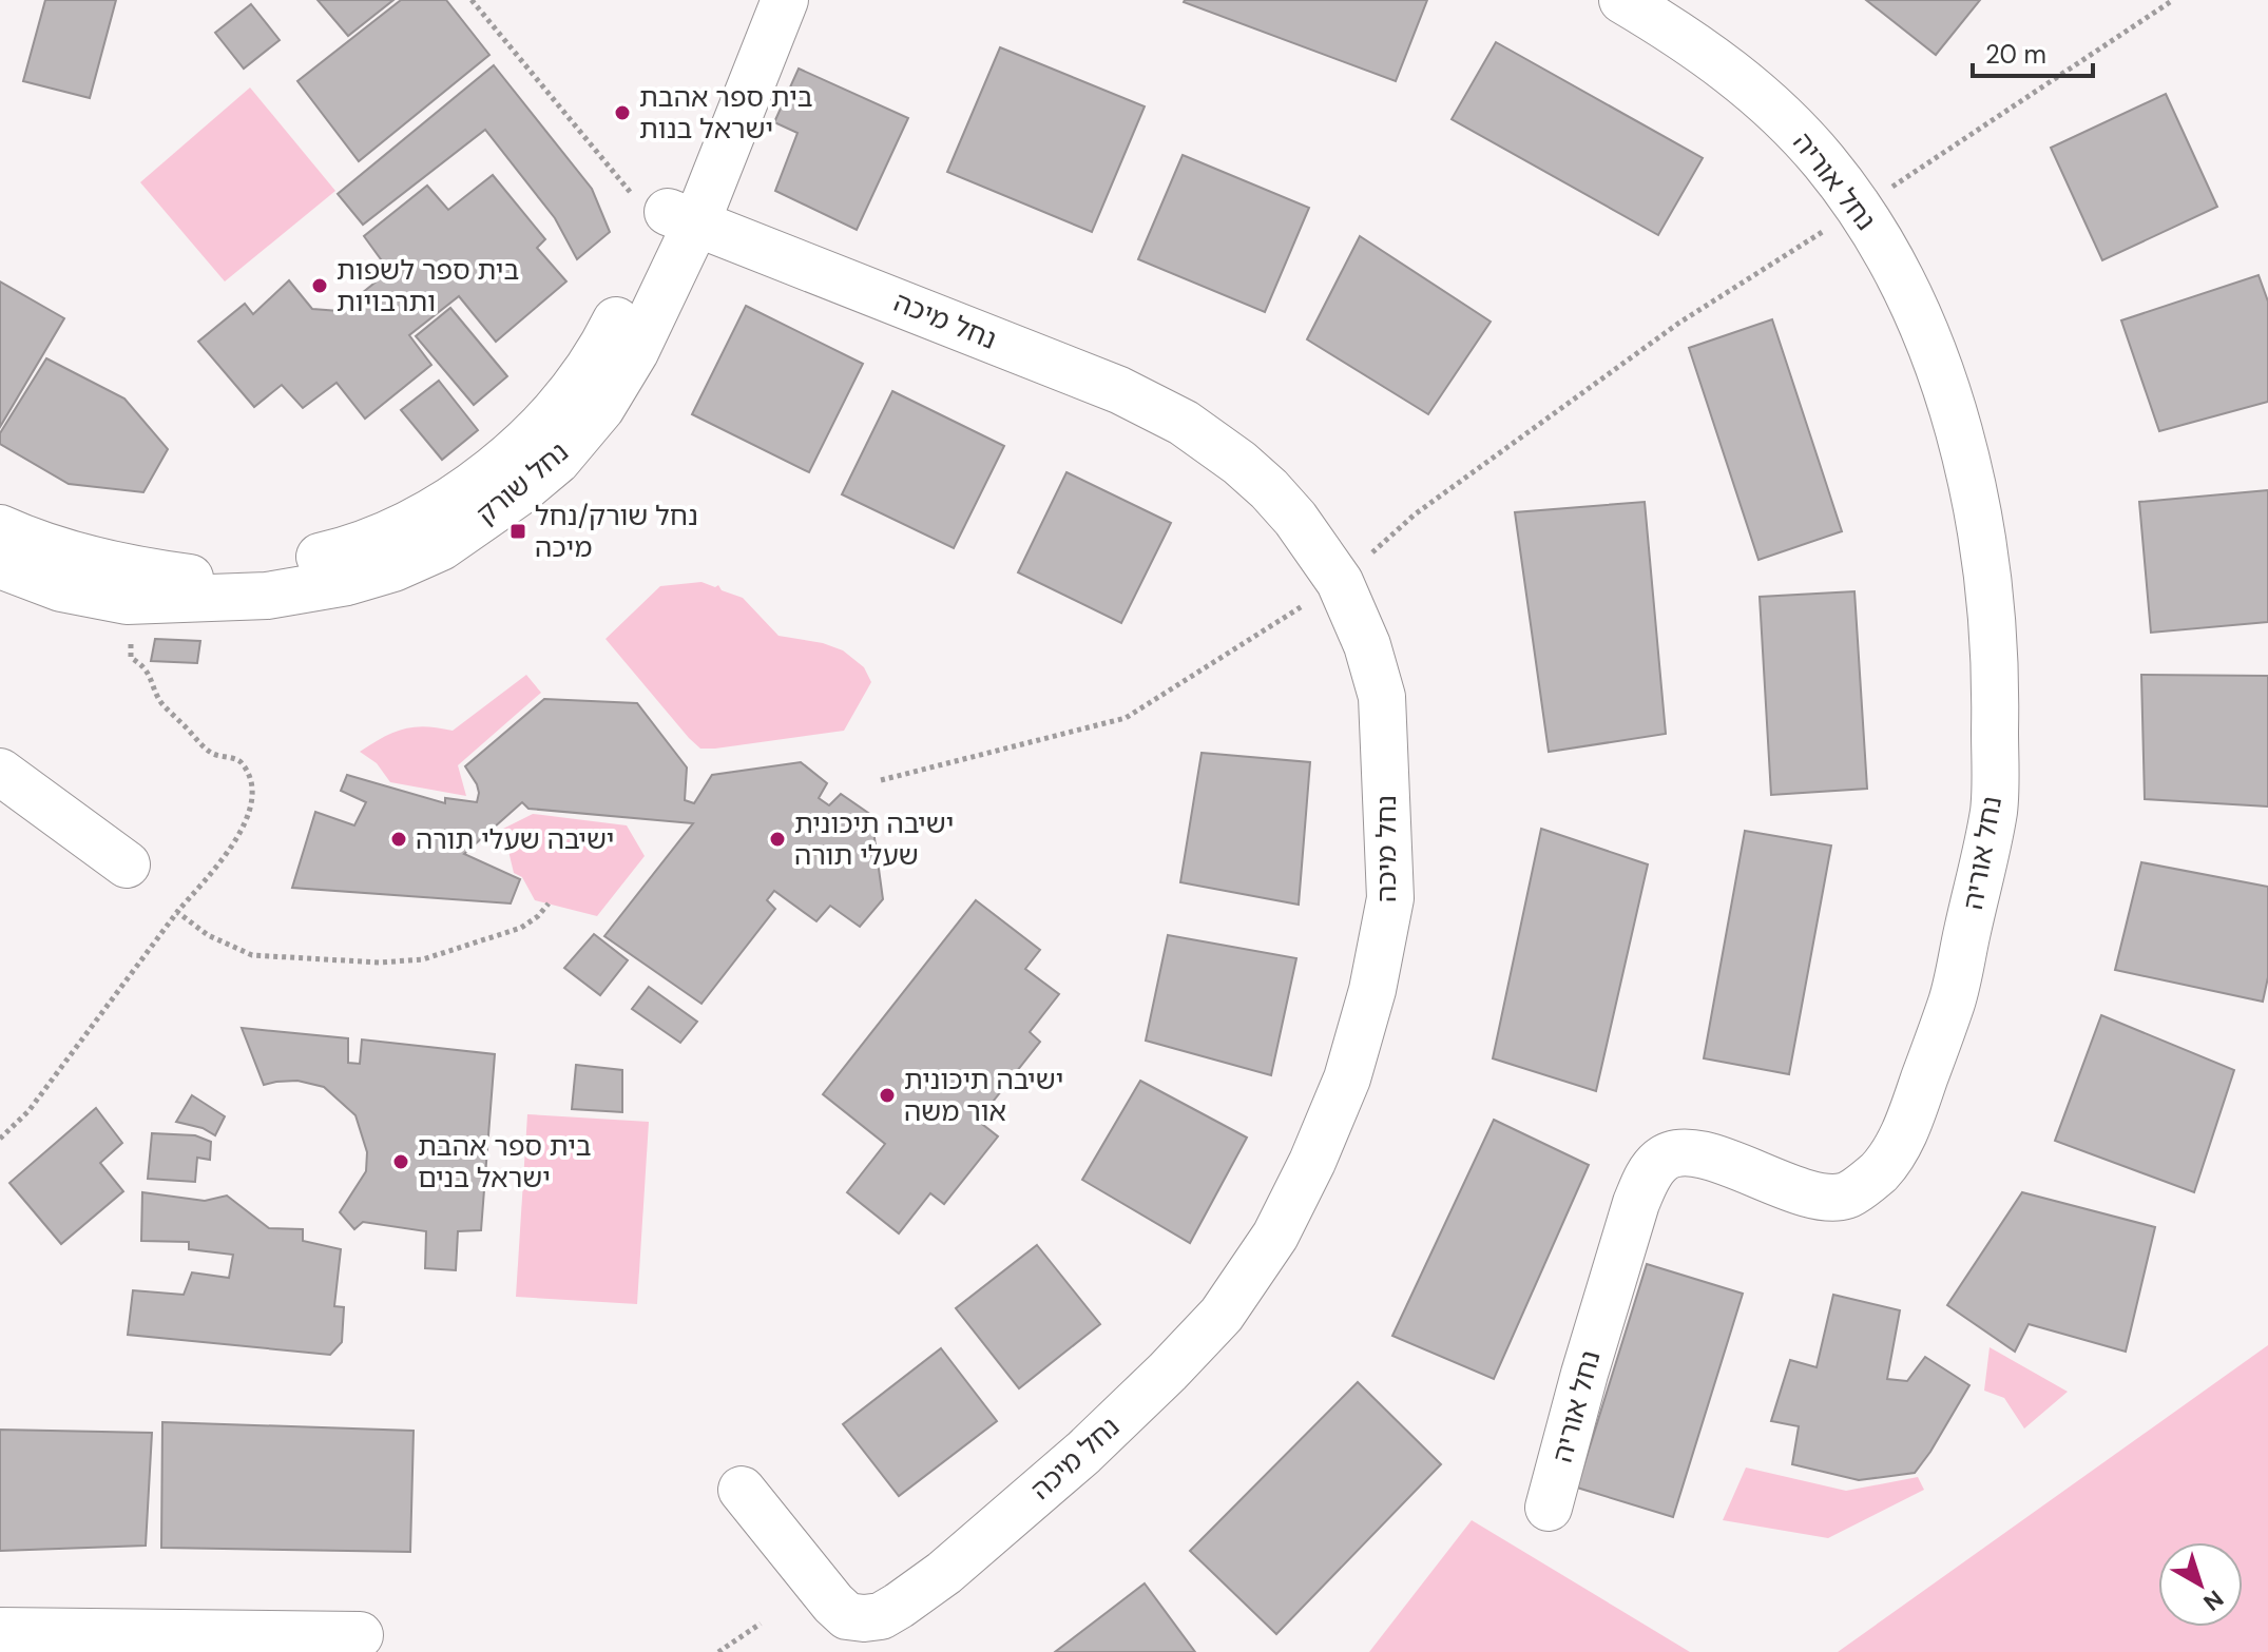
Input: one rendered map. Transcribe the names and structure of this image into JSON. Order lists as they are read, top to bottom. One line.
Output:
{"streets":{"street":["נחל אוריה","נחל מיכה","נחל שורק"]},"crossings":[["נחל מיכה","נחל שורק"]],"places":{"other":["בית ספר אהבת ישראל בנות","בית ספר לשפות ותרבויות","ישיבה שעלי תורה","ישיבה תיכונית שעלי תורה","ישיבה תיכונית אור משה","בית ספר אהבת ישראל בנים"],"transit":["נחל שורק/נחל מיכה"]},"scale_bar":"20 m","north":"bottom right"}
